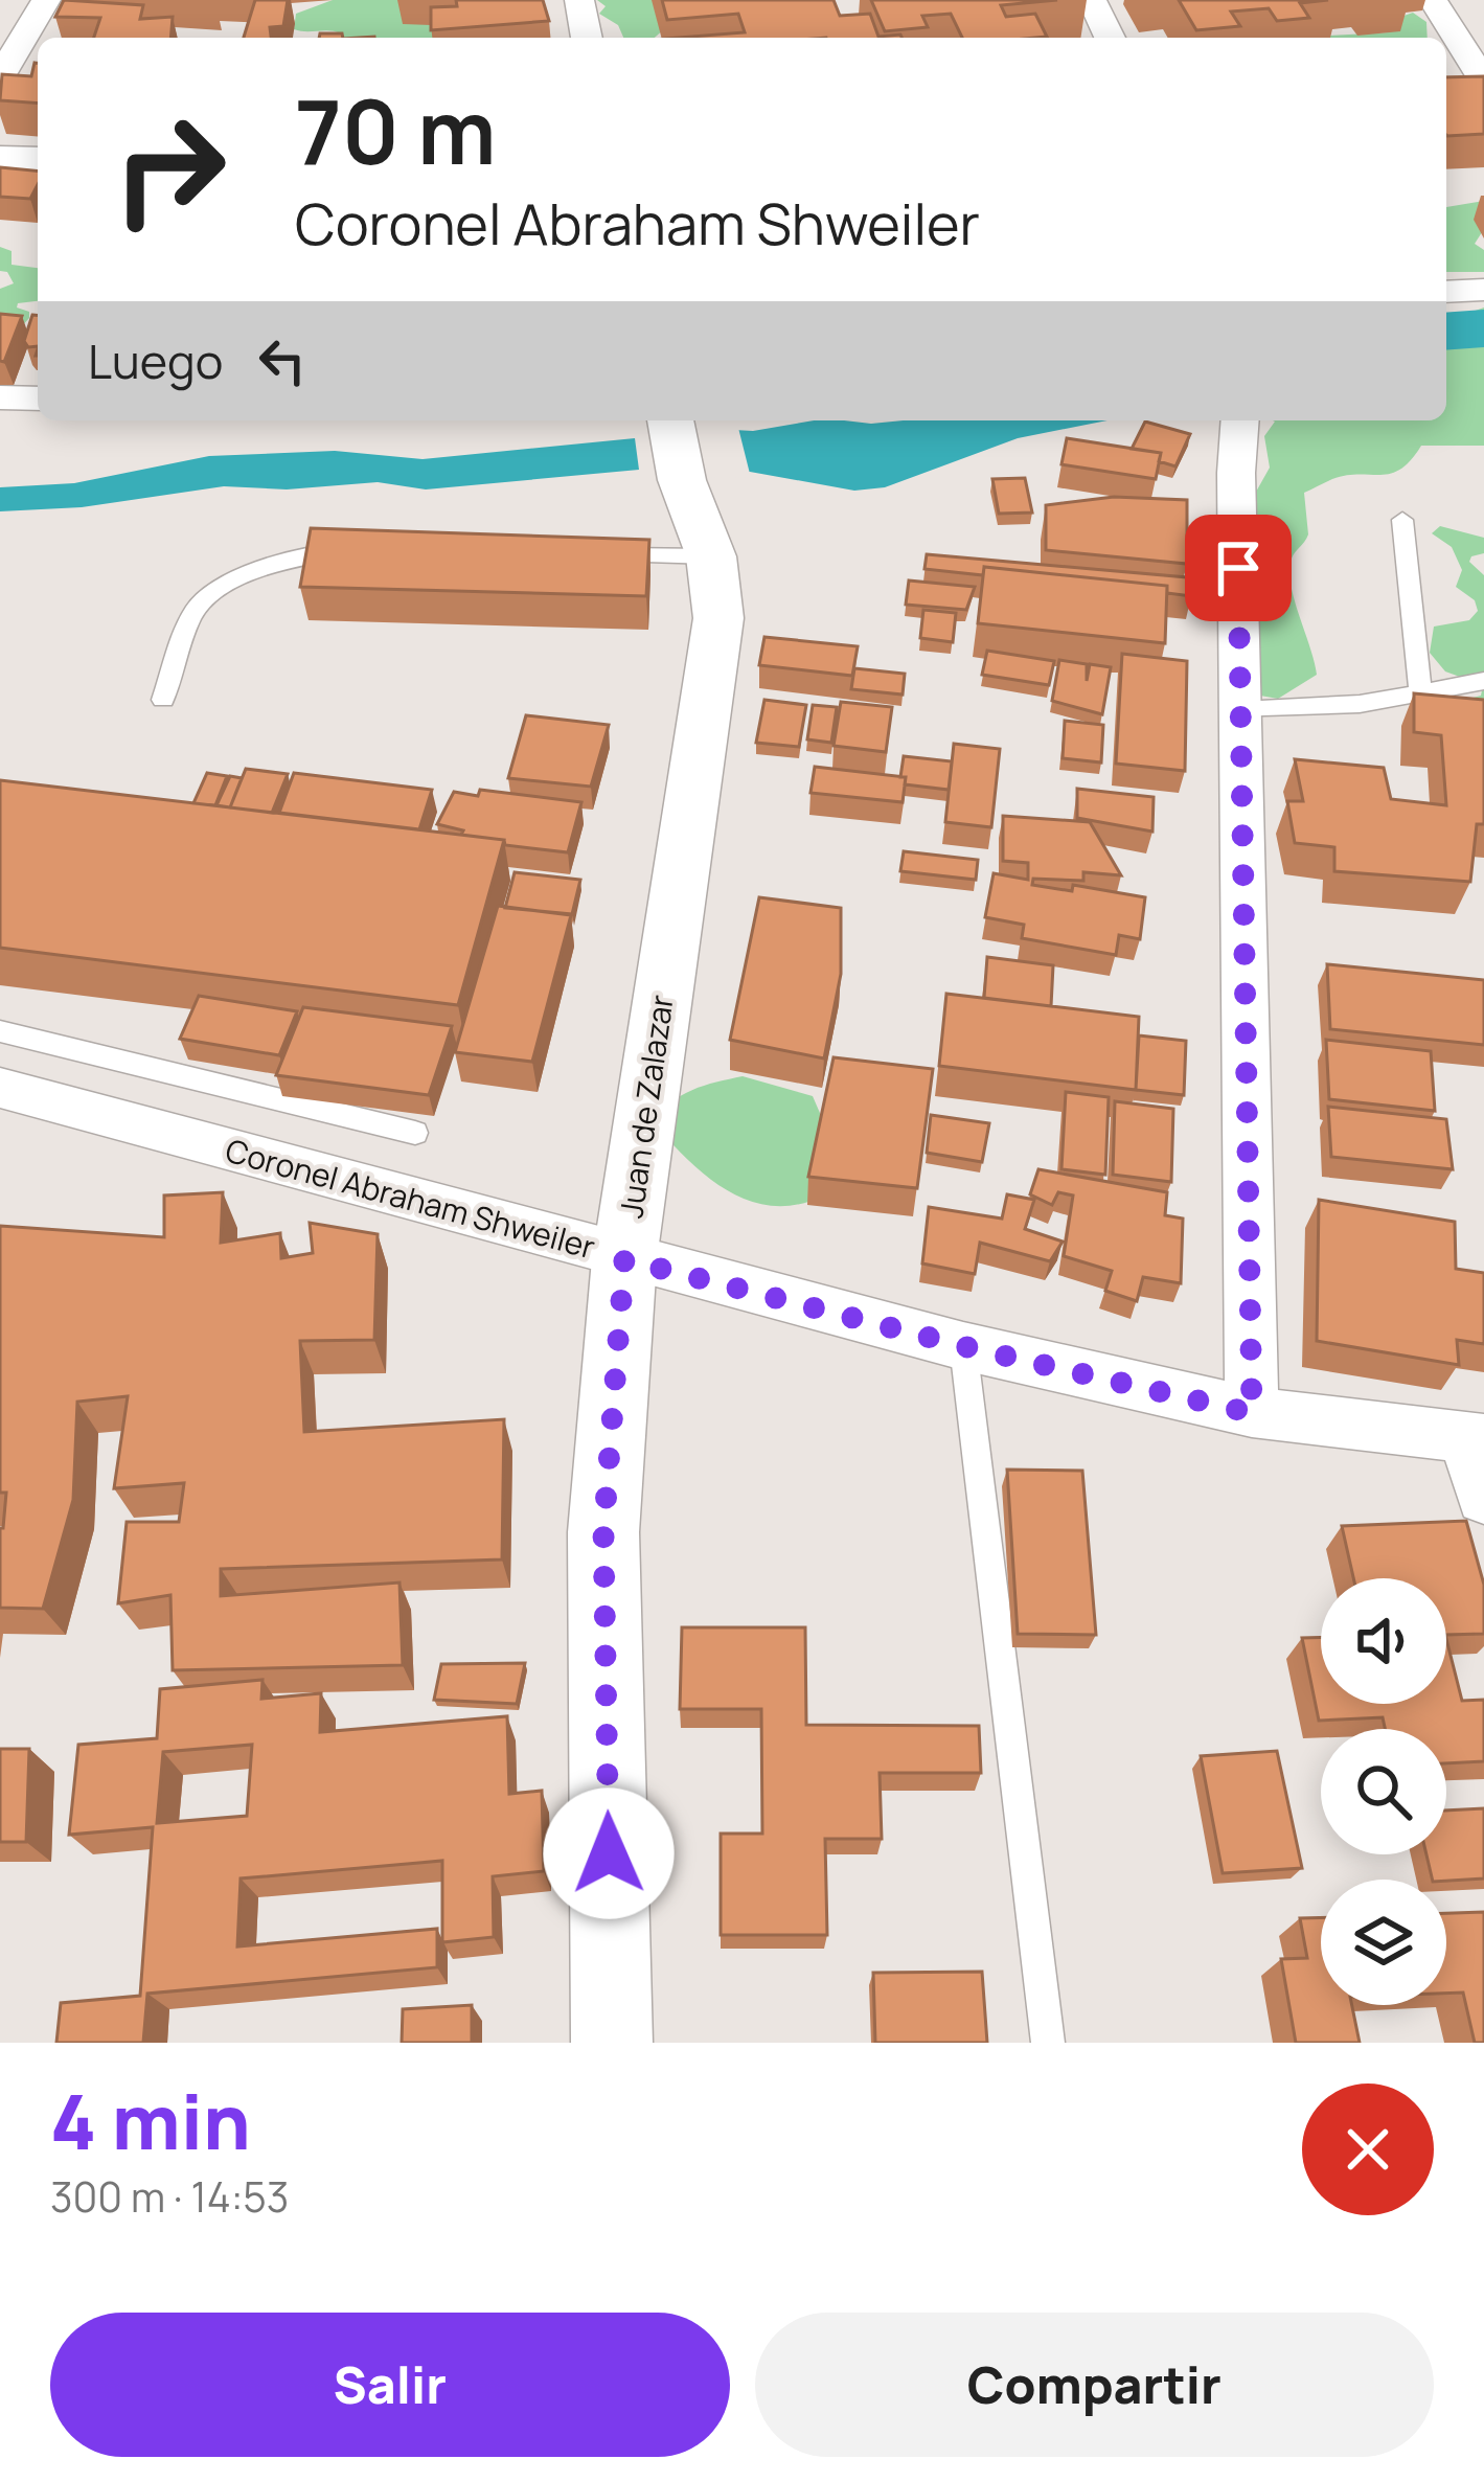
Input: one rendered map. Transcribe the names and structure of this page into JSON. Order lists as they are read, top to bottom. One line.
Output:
{"streets":{"street":["Juan de Zalazar","Coronel Abraham Shweiler"]},"crossings":[["Juan de Zalazar","Coronel Abraham Shweiler"]],"page":{"turn":["70 m","Coronel Abraham Shweiler"],"then":"Luego","heading":["4 min","300 m · 14:53"],"buttons":["Salir","Compartir"]}}
